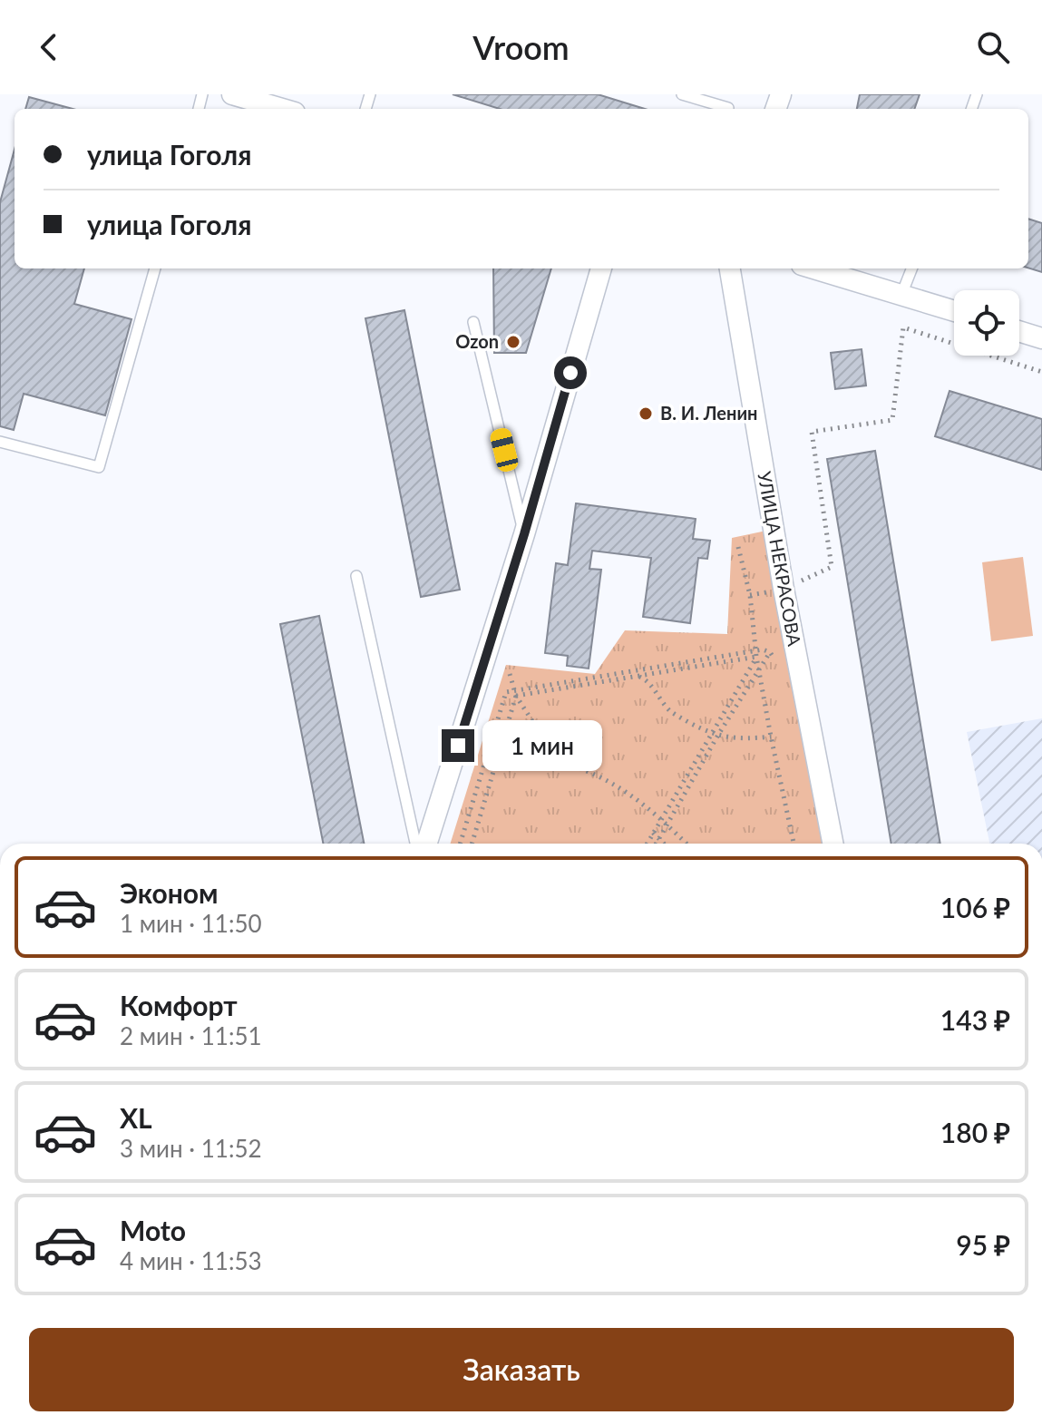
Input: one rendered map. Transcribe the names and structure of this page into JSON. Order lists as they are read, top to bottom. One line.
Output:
{"streets":{"street":["УЛИЦА НЕКРАСОВА"]},"places":["Ozon","В. И. Ленин"],"page":{"header":"Vroom","banner":["улица Гоголя","улица Гоголя"],"bubble":"1 мин","list":[{"name":"Эконом","note":"1 мин · 11:50","value":"106 ₽"},{"name":"Комфорт","note":"2 мин · 11:51","value":"143 ₽"},{"name":"XL","note":"3 мин · 11:52","value":"180 ₽"},{"name":"Moto","note":"4 мин · 11:53","value":"95 ₽"}],"buttons":"Заказать"}}
